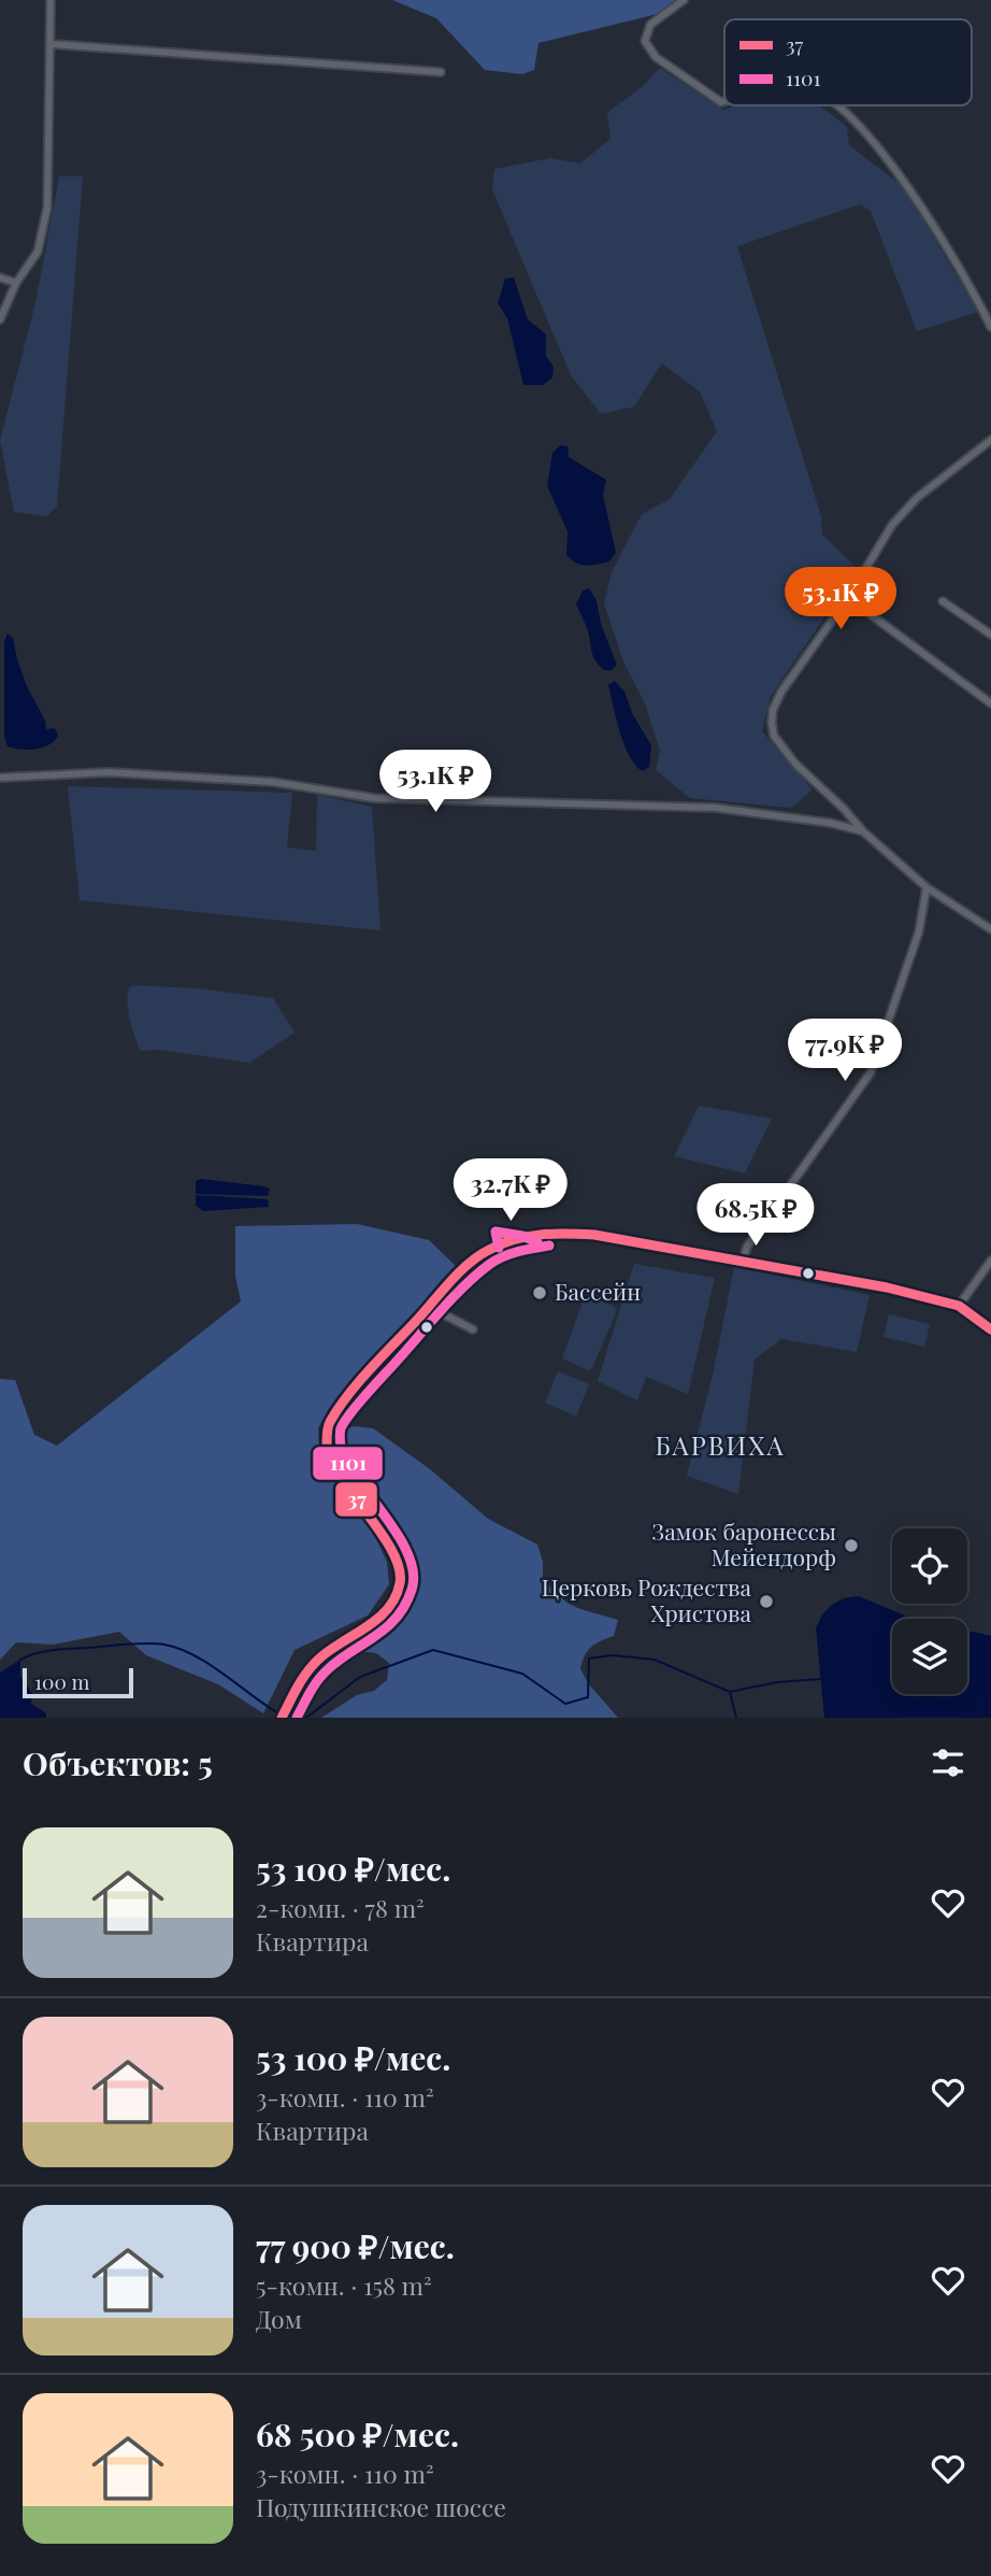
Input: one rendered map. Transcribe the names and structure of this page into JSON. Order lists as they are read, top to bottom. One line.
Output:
{"districts":["БАРВИХА"],"places":["Бассейн","Замок баронессы Мейендорф","Церковь Рождества Христова"],"lines":["transit line 1101","transit line 37"],"legend":["37","1101"],"scale_bar":"100 m","page":{"price":["53.1K ₽","53.1K ₽","77.9K ₽","32.7K ₽","68.5K ₽"],"scale":"100 m","heading":"Объектов: 5","list":[{"name":"53 100 ₽/мес.","note":"2-комн. · 78 m² · Квартира"},{"name":"53 100 ₽/мес.","note":"3-комн. · 110 m² · Квартира"},{"name":"77 900 ₽/мес.","note":"5-комн. · 158 m² · Дом"},{"name":"68 500 ₽/мес.","note":"3-комн. · 110 m² · Подушкинское шоссе"}]}}
